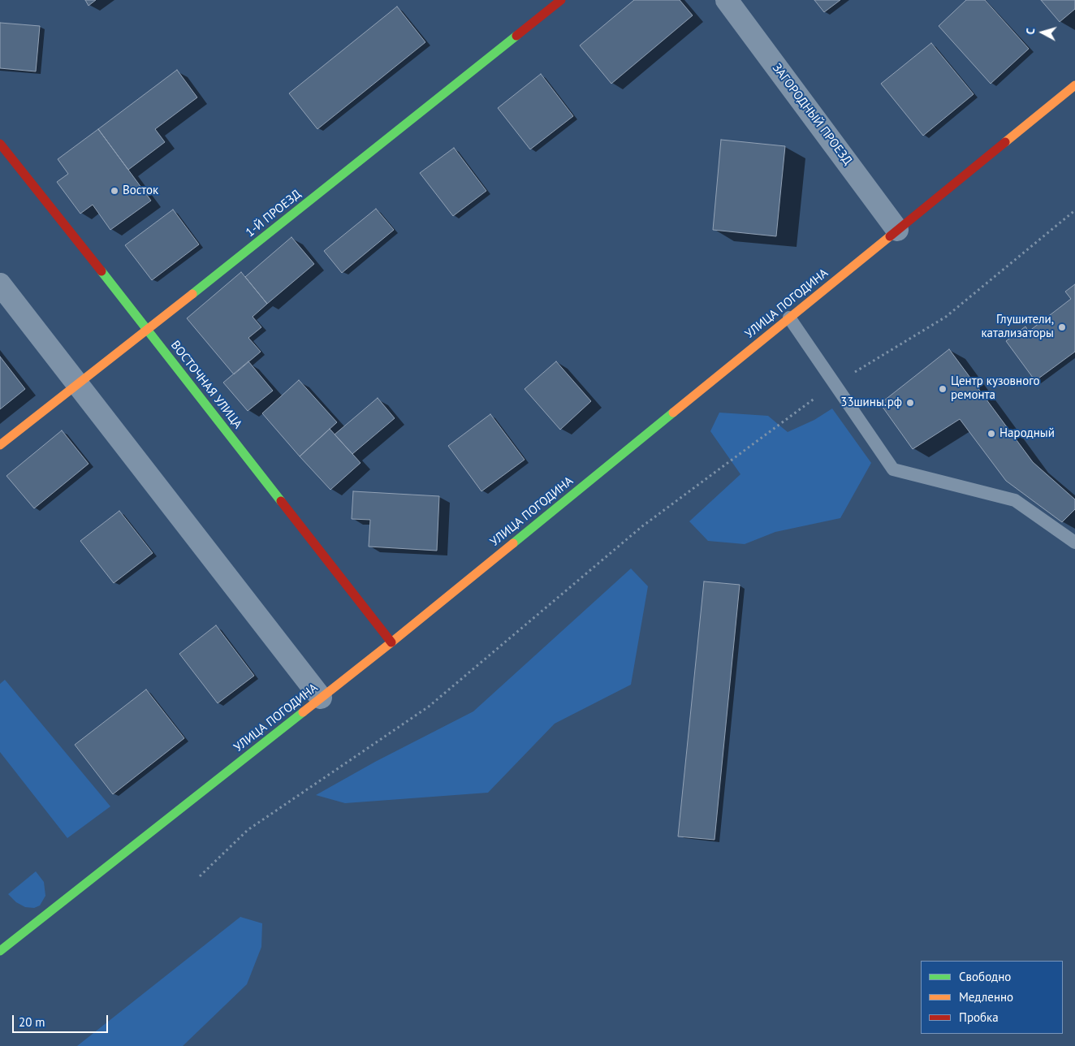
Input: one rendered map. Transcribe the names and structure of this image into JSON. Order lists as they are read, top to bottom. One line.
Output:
{"streets":{"street":["ЗАГОРОДНЫЙ ПРОЕЗД","1-Й ПРОЕЗД","УЛИЦА ПОГОДИНА","ВОСТОЧНАЯ УЛИЦА"]},"crossings":[["ЗАГОРОДНЫЙ ПРОЕЗД","УЛИЦА ПОГОДИНА"],["1-Й ПРОЕЗД","ВОСТОЧНАЯ УЛИЦА"],["УЛИЦА ПОГОДИНА","ВОСТОЧНАЯ УЛИЦА"]],"places":["Восток","Глушители, катализаторы","Центр кузовного ремонта","33шины.рф","Народный"],"legend":["Свободно","Медленно","Пробка"],"scale_bar":"20 m","north":"left"}
